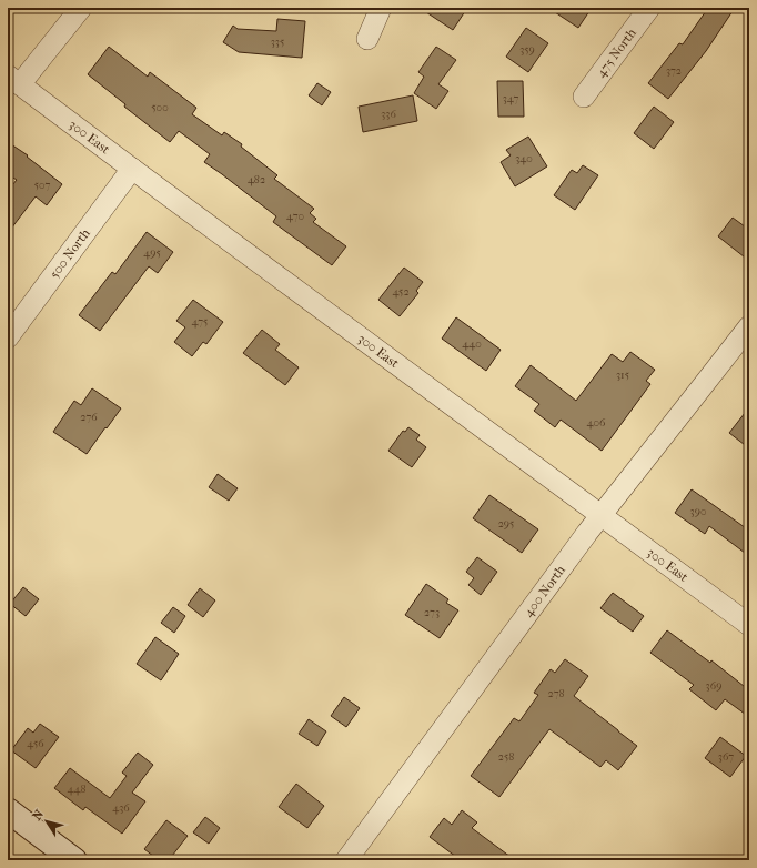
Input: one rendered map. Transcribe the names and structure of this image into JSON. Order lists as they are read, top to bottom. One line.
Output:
{"streets":{"street":["475 North","300 East","500 North","400 North"]},"crossings":[["300 East","500 North"],["300 East","400 North"]],"house_numbers":["335","359","372","347","500","336","340","482","507","470","495","452","475","440","315","276","406","390","295","273","369","278","456","258","367","448","436"],"north":"top left"}
